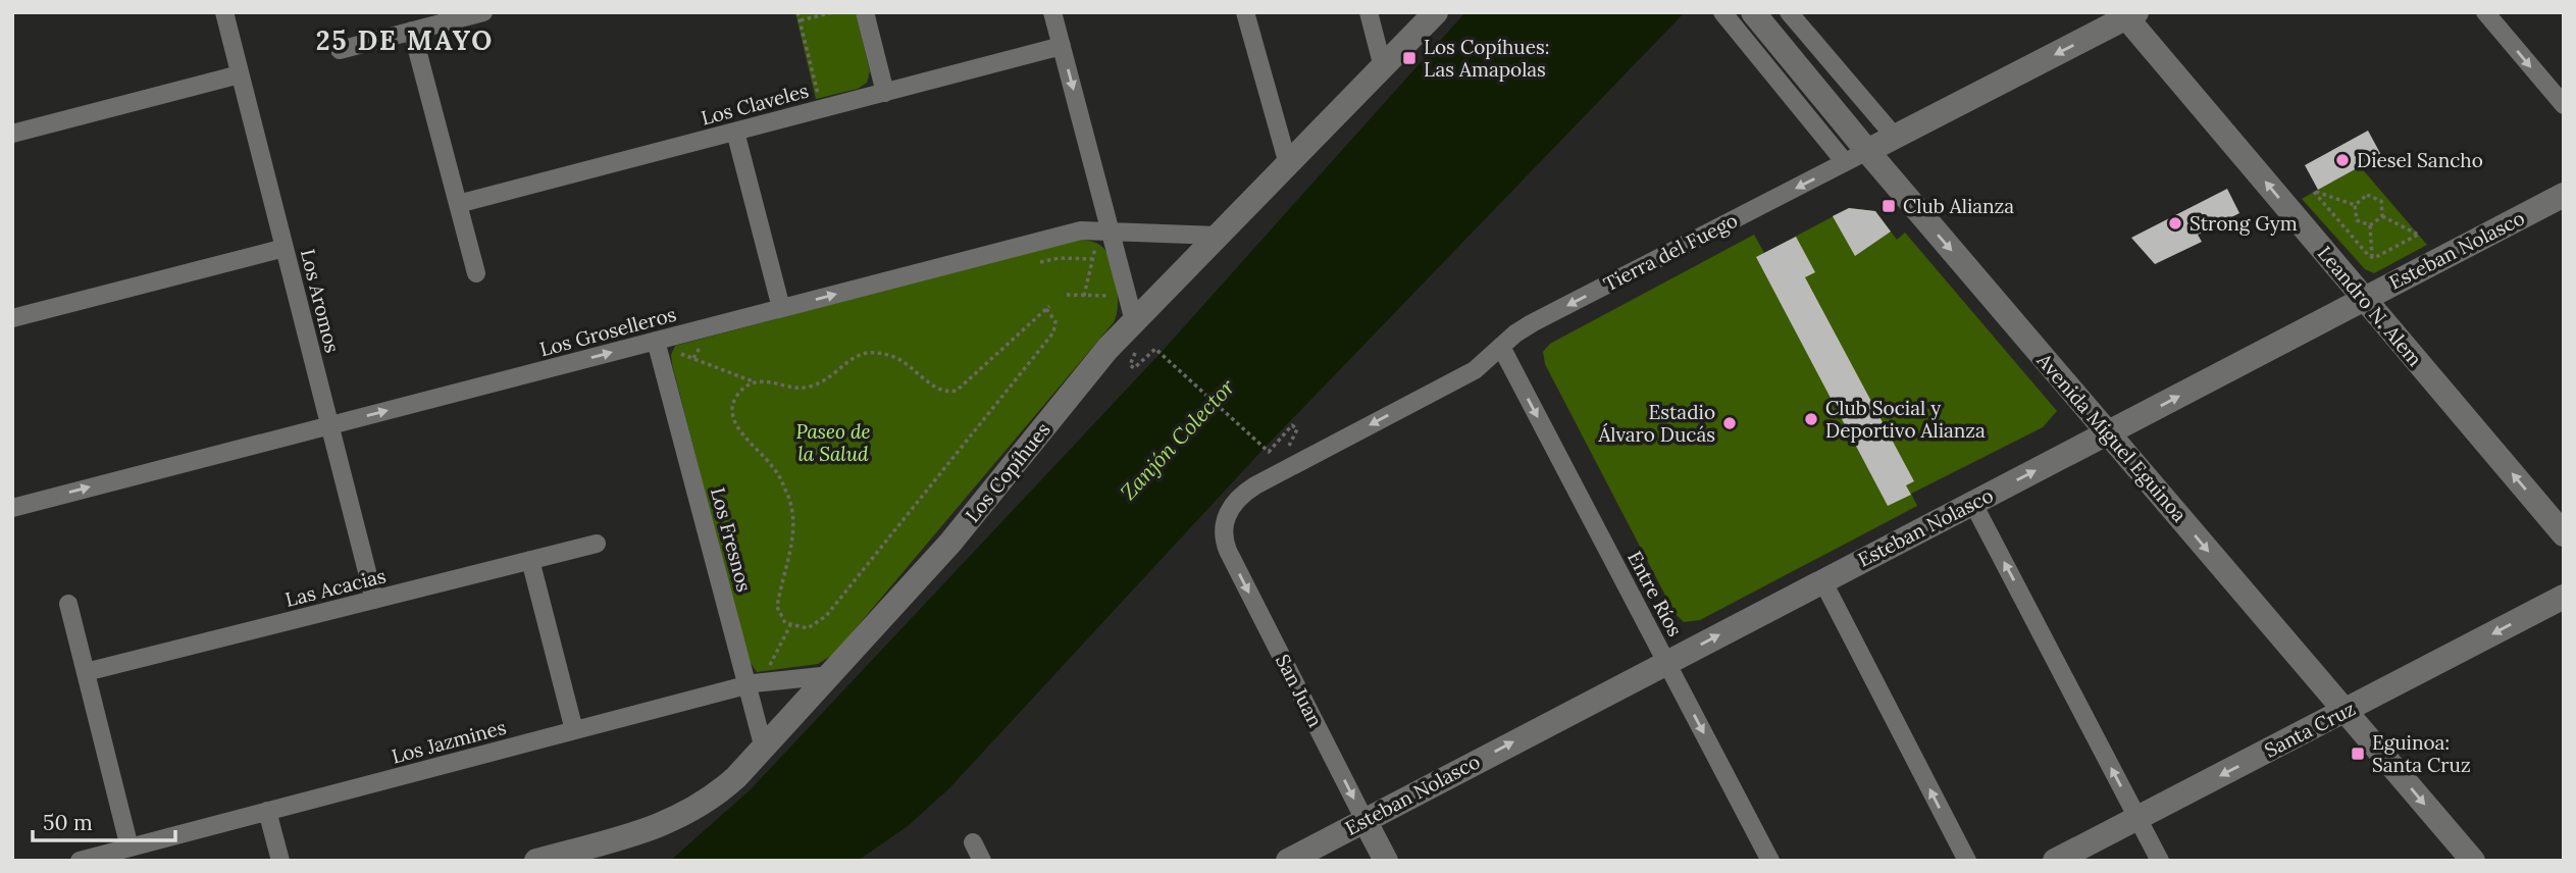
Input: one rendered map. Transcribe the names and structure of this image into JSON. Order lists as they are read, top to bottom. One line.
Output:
{"streets":{"main road":["Esteban Nolasco","Tierra del Fuego","Leandro N. Alem","Avenida Miguel Eguinoa","Los Copíhues","San Juan","Santa Cruz"],"street":["Los Claveles","Los Aromos","Los Groselleros","Los Fresnos","Las Acacias","Entre Ríos","Los Jazmines"]},"crossings":[["Esteban Nolasco","Leandro N. Alem"],["Esteban Nolasco","Avenida Miguel Eguinoa"],["Esteban Nolasco","Entre Ríos"],["Esteban Nolasco","San Juan"],["Tierra del Fuego","Leandro N. Alem"],["Tierra del Fuego","Avenida Miguel Eguinoa"],["Tierra del Fuego","Entre Ríos"],["Tierra del Fuego","San Juan"],["Los Aromos","Los Groselleros"],["Los Aromos","Las Acacias"],["Los Groselleros","Los Copíhues"],["Los Groselleros","Los Fresnos"],["Avenida Miguel Eguinoa","Santa Cruz"],["Los Copíhues","Los Fresnos"],["Los Copíhues","Los Jazmines"],["Los Fresnos","Los Jazmines"]],"one_way":["Esteban Nolasco","Tierra del Fuego","Leandro N. Alem","Los Groselleros","Avenida Miguel Eguinoa","Entre Ríos","San Juan","Santa Cruz"],"districts":["25 DE MAYO"],"water":["Zanjón Colector"],"parks":["Paseo de la Salud"],"places":{"transit":["Los Copíhues: Las Amapolas","Club Alianza","Eguinoa: Santa Cruz"],"other":["Diesel Sancho","Strong Gym","Club Social y Deportivo Alianza","Estadio Álvaro Ducás"]},"scale_bar":"50 m"}
